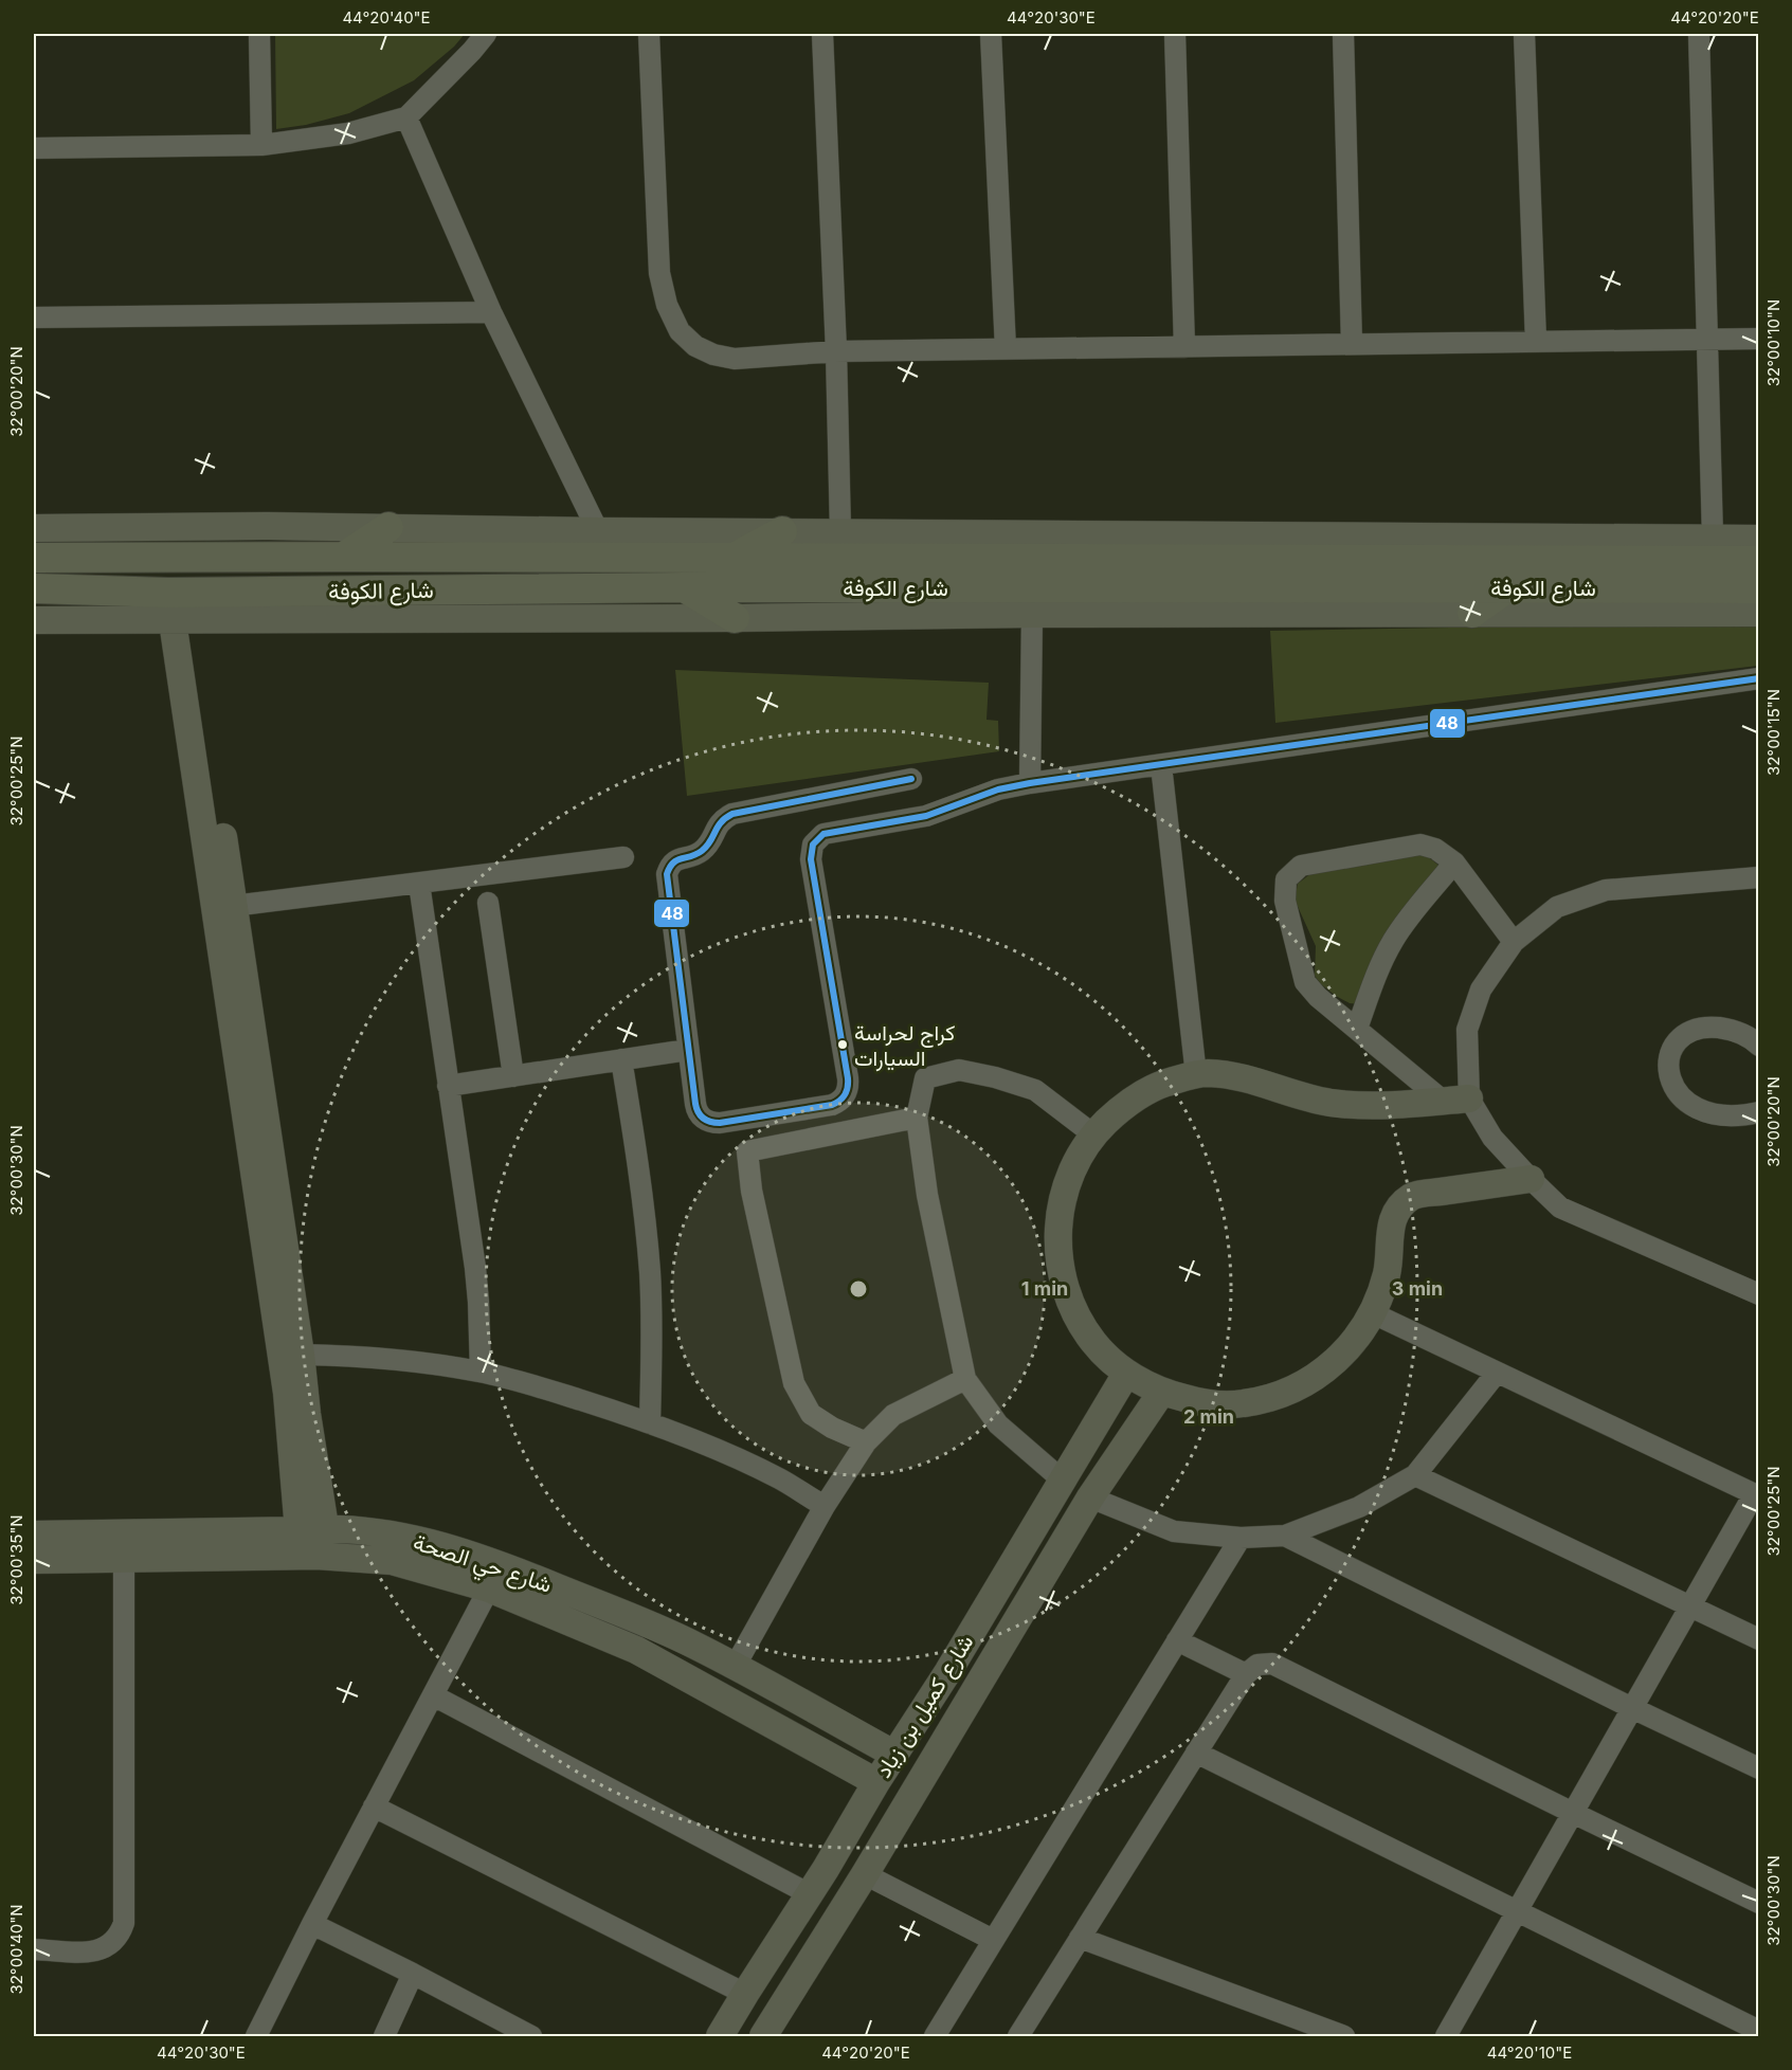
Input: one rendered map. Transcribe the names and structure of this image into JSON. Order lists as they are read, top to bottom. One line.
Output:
{"streets":{"highway":["شارع الكوفة"],"main road":["شارع حي الصحة","شارع كميل بن زياد"]},"crossings":[["شارع حي الصحة","شارع كميل بن زياد"]],"places":["كراج لحراسة السيارات"],"lines":["transit line 48"],"coordinates":["44°20'40\"E","44°20'30\"E","44°20'20\"E","32°00'10\"N","32°00'20\"N","32°00'15\"N","32°00'25\"N","32°00'30\"N","32°00'35\"N","32°00'40\"N","44°20'10\"E"],"rings":["1 min","3 min","2 min"]}
